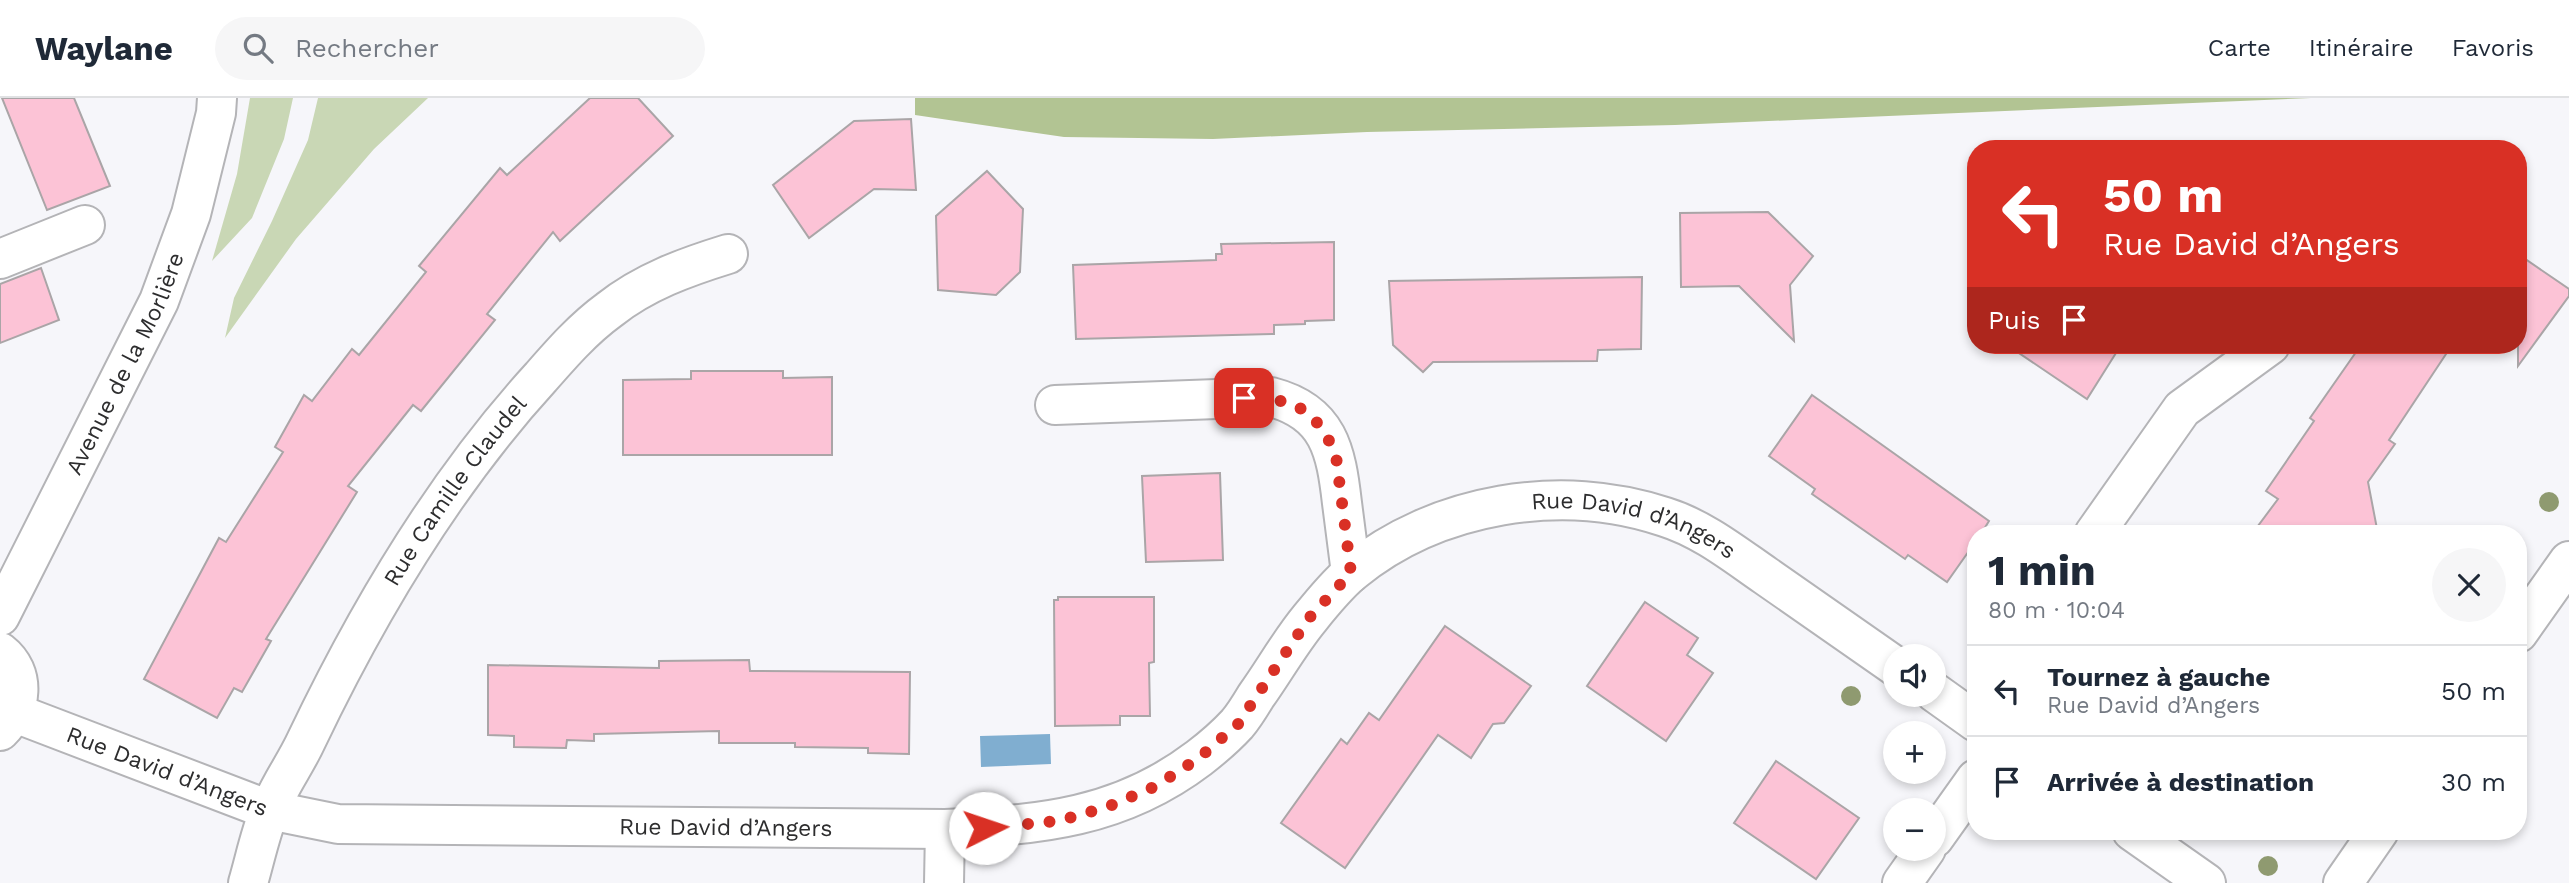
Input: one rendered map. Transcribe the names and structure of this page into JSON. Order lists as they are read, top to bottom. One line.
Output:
{"streets":{"street":["Avenue de la Morlière","Rue Camille Claudel","Rue David d’Angers"]},"crossings":[["Rue Camille Claudel","Rue David d’Angers"]],"page":{"header":"Waylane","search":"Rechercher","nav":["Carte","Itinéraire","Favoris"],"turn":["50 m","Rue David d’Angers"],"then":"Puis","heading":["1 min","80 m · 10:04"],"map_buttons":["+","−"],"list":[{"name":"Tournez à gauche","note":"Rue David d’Angers","value":"50 m"},{"name":"Arrivée à destination","value":"30 m"}]}}
